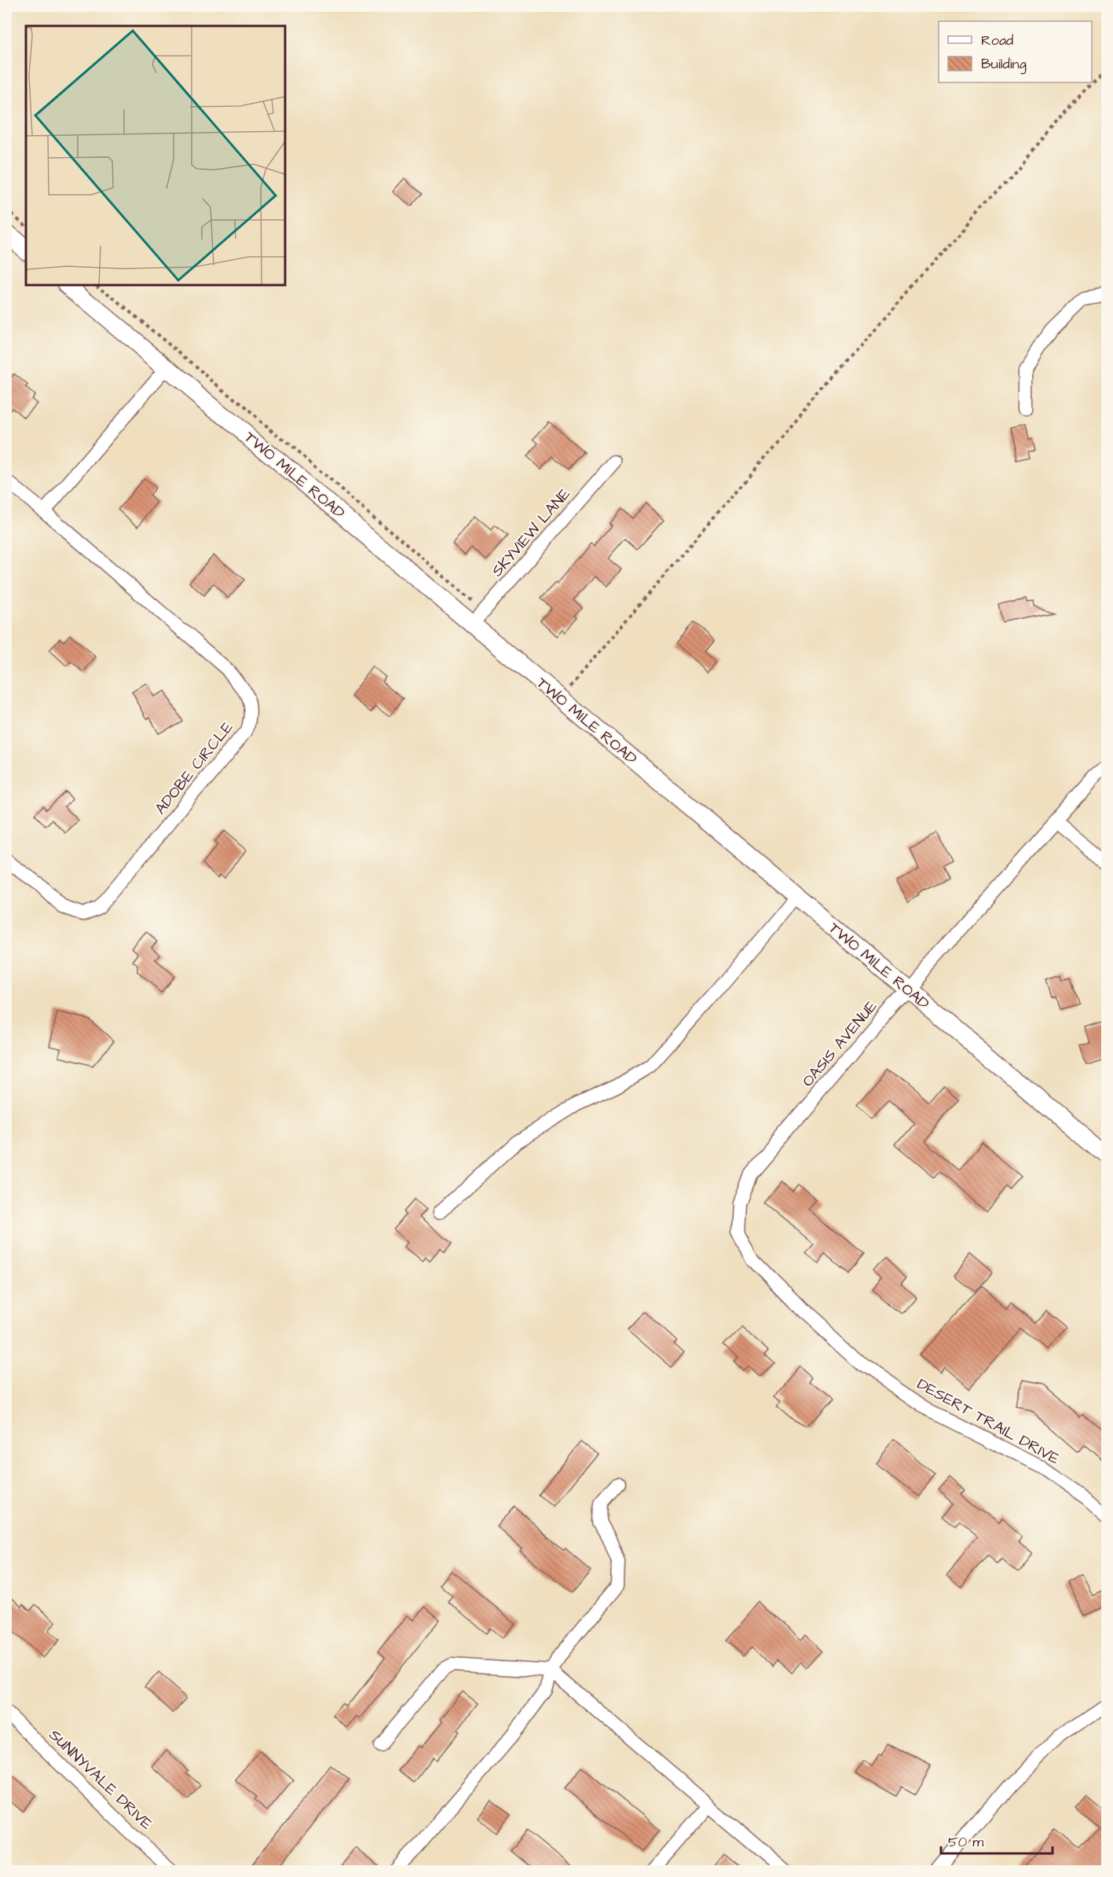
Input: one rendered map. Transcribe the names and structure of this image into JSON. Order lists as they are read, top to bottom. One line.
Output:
{"streets":{"main road":["TWO MILE ROAD"],"street":["SKYVIEW LANE","ADOBE CIRCLE","OASIS AVENUE","DESERT TRAIL DRIVE","SUNNYVALE DRIVE"]},"crossings":[["TWO MILE ROAD","SKYVIEW LANE"],["TWO MILE ROAD","OASIS AVENUE"],["OASIS AVENUE","DESERT TRAIL DRIVE"]],"legend":["Road","Building"],"scale_bar":"50 m"}
